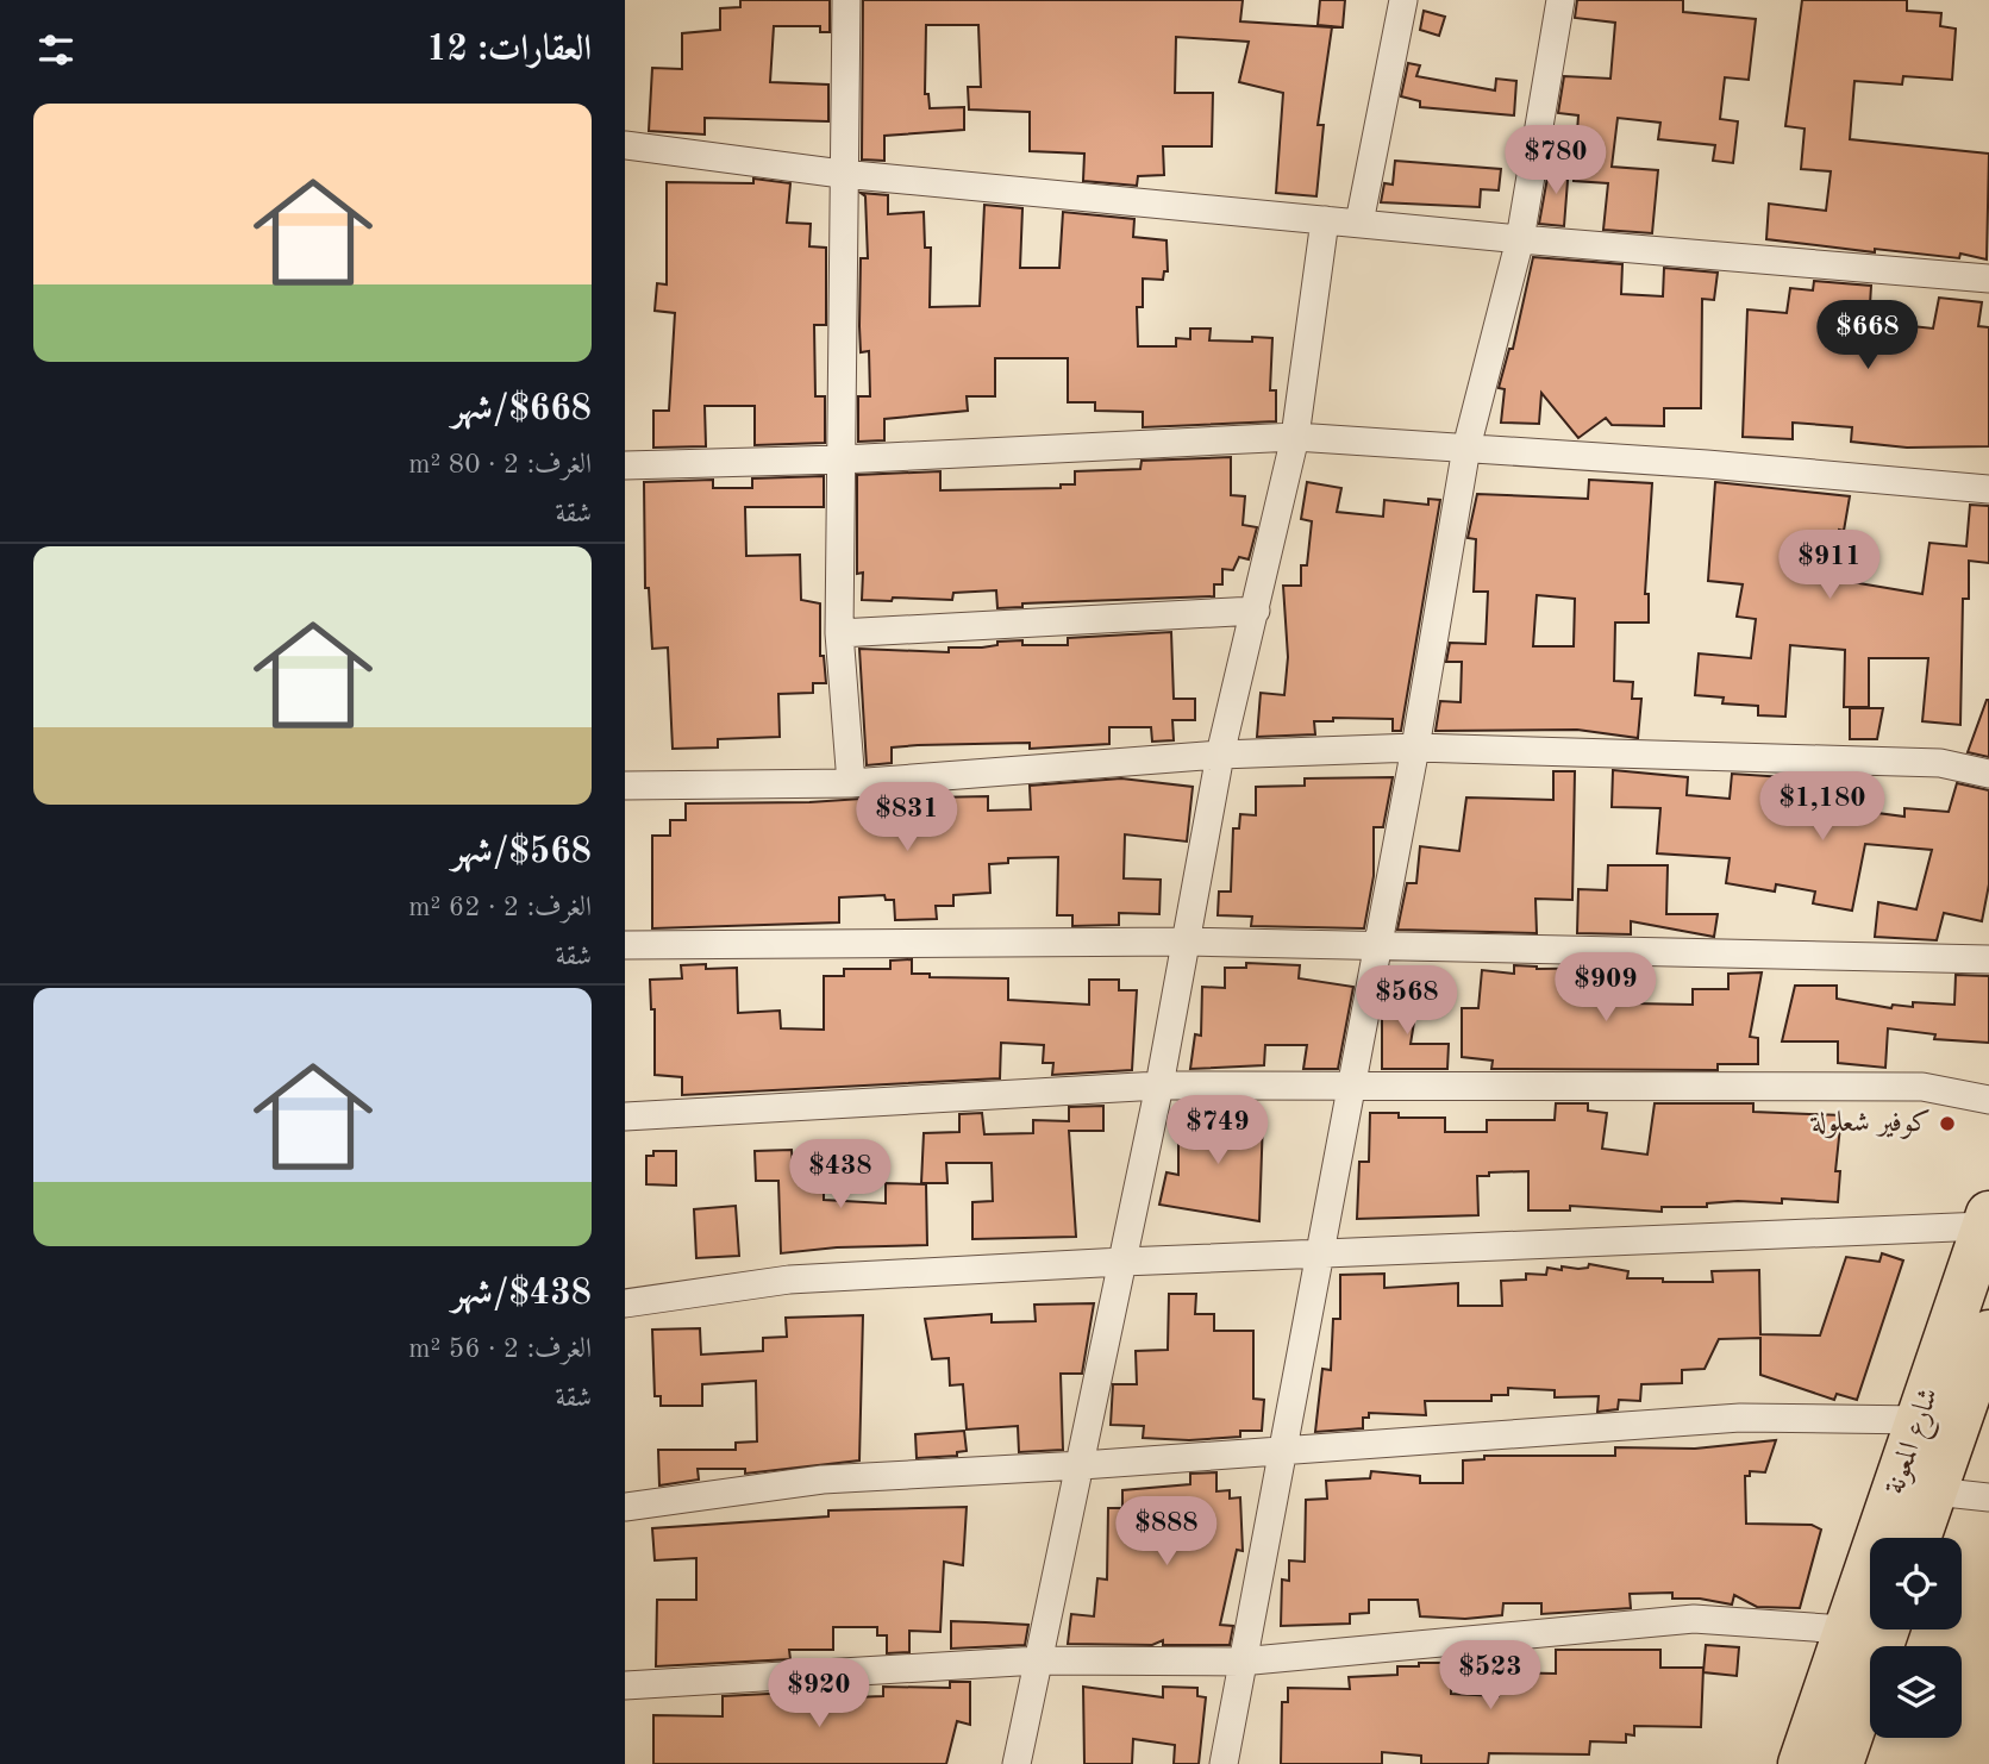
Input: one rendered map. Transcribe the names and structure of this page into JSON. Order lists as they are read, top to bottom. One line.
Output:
{"streets":{"highway":["شارع المعونة"]},"places":["كوفير شعلولة"],"page":{"heading":"العقارات: 12","list":[{"name":"$668/شهر","note":"الغرف: 2 · 80 m² · شقة"},{"name":"$568/شهر","note":"الغرف: 2 · 62 m² · شقة"},{"name":"$438/شهر","note":"الغرف: 2 · 56 m² · شقة"}],"price":["$780","$668","$911","$1,180","$831","$909","$568","$749","$438","$888","$523","$920"]}}
